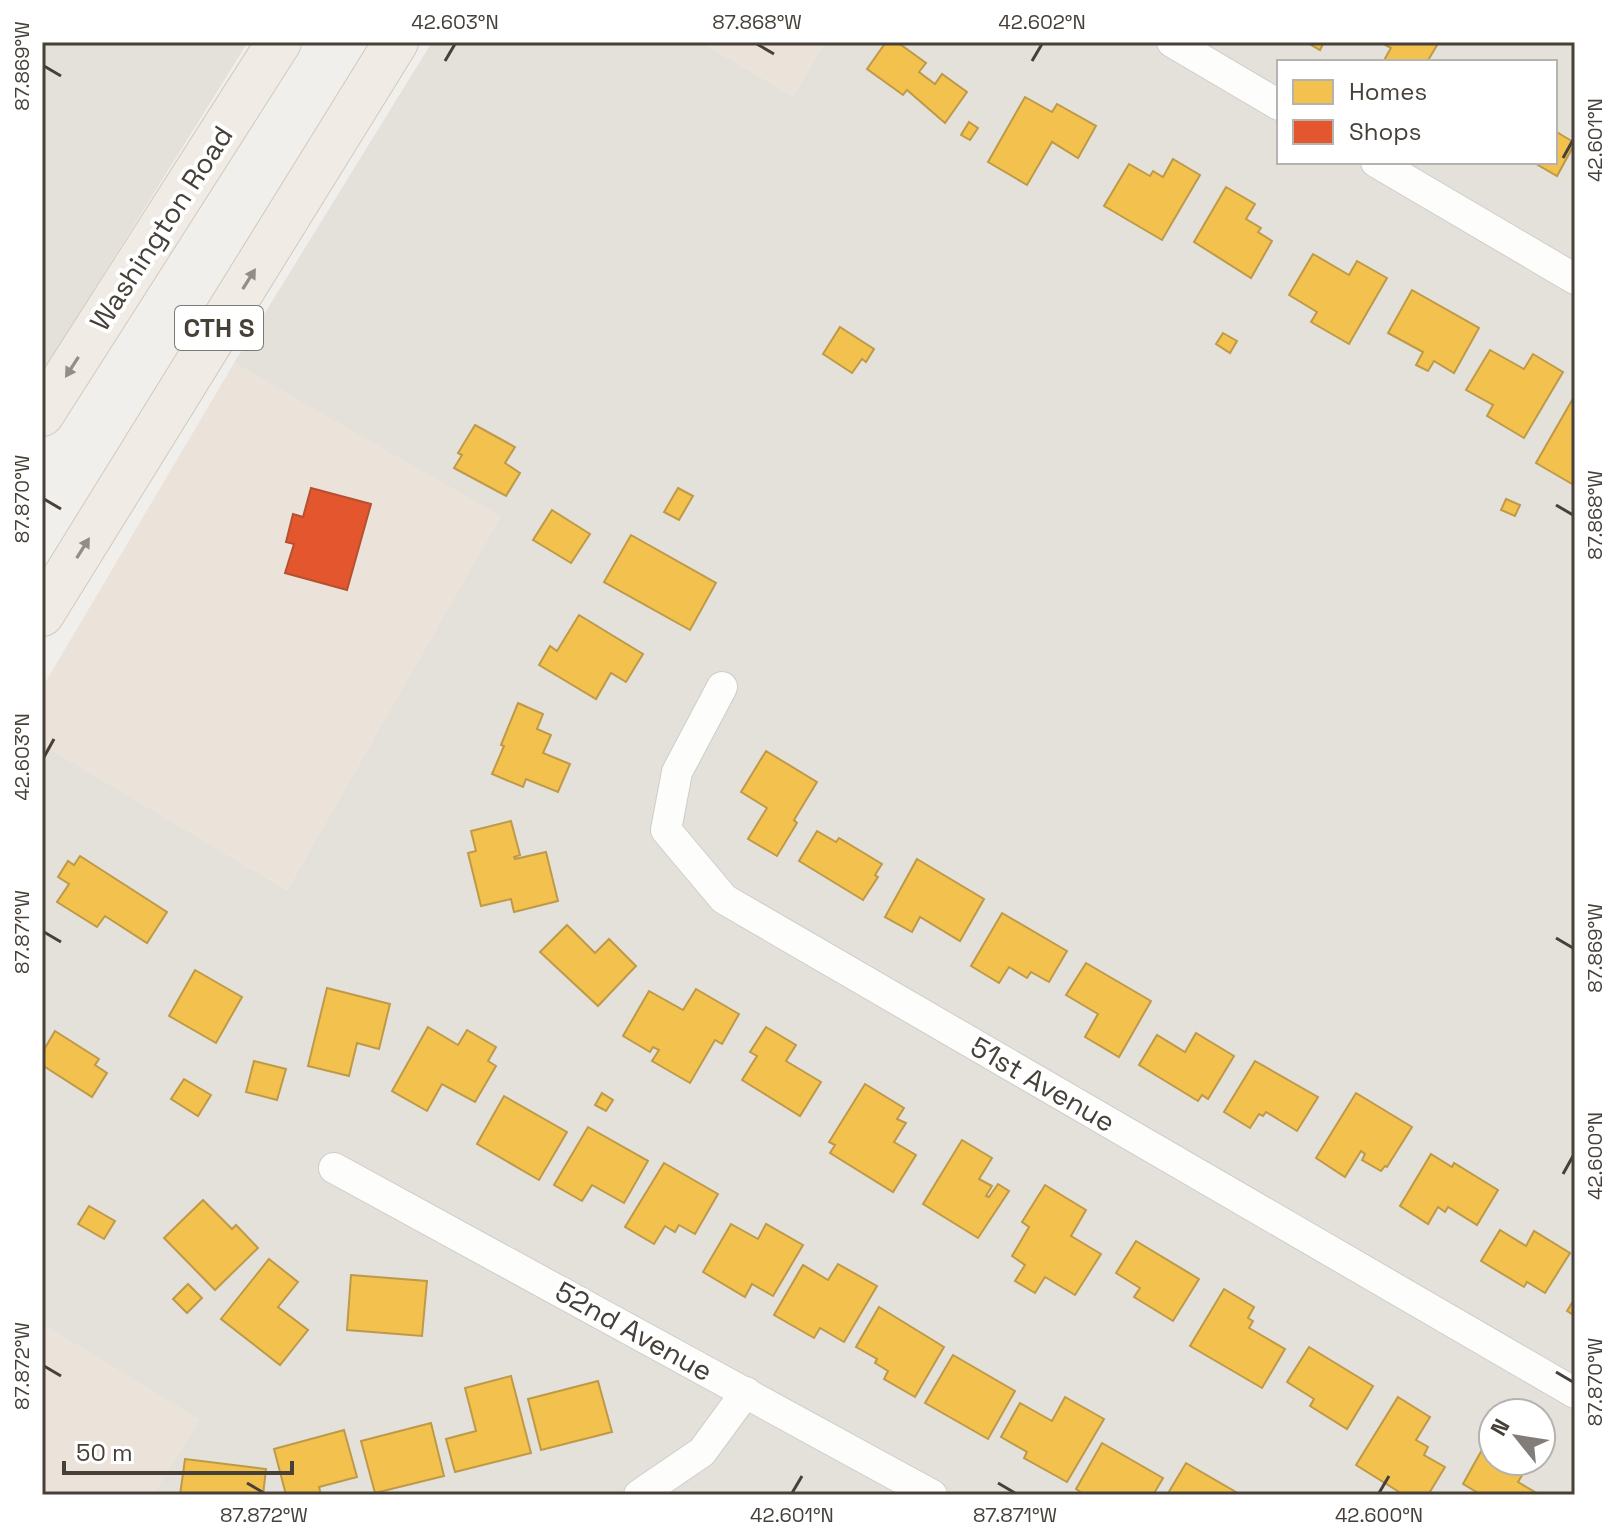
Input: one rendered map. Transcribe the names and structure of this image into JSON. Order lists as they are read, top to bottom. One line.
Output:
{"streets":{"main road":["Washington Road","CTH S"],"street":["51st Avenue","52nd Avenue"]},"legend":["Homes","Shops"],"scale_bar":"50 m","north":"top left","coordinates":["42.603°N","87.868°W","42.602°N","87.869°W","42.601°N","87.870°W","87.871°W","42.600°N","87.872°W"]}
